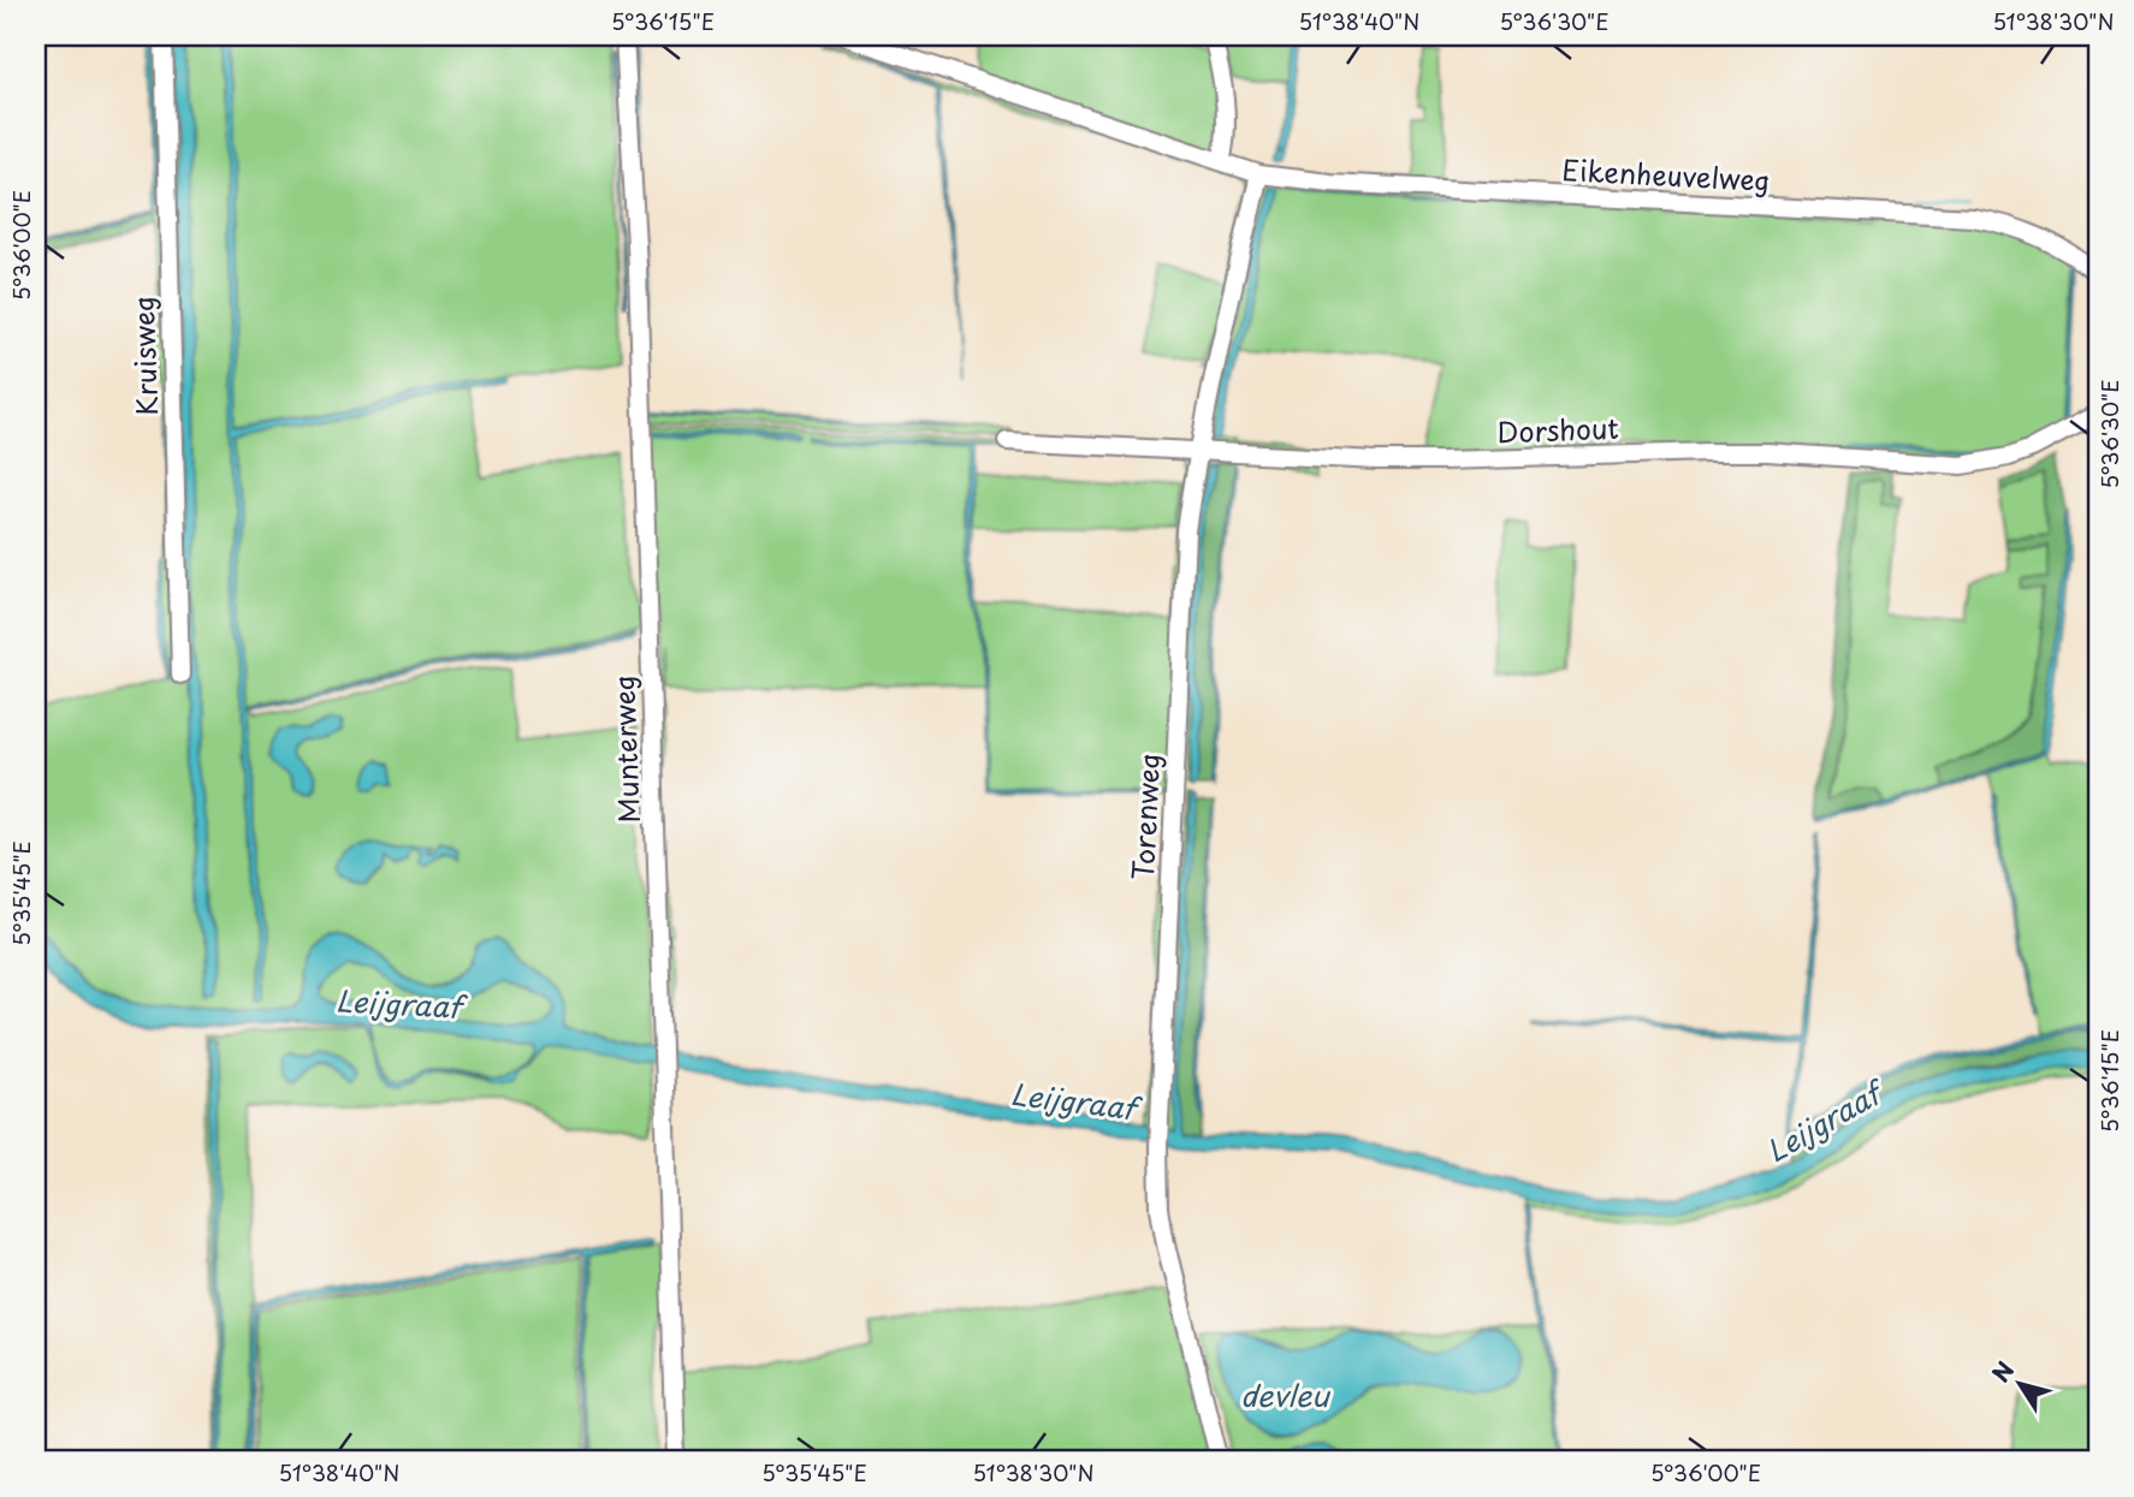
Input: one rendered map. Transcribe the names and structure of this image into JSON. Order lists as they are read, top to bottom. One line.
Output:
{"streets":{"street":["Eikenheuvelweg","Kruisweg","Dorshout","Munterweg","Torenweg"]},"crossings":[["Eikenheuvelweg","Torenweg"],["Dorshout","Torenweg"]],"water":["Leijgraaf","devleu"],"north":"top left","coordinates":["5°36'15\"E","51°38'40\"N","5°36'30\"E","51°38'30\"N","5°36'00\"E","5°35'45\"E"]}
